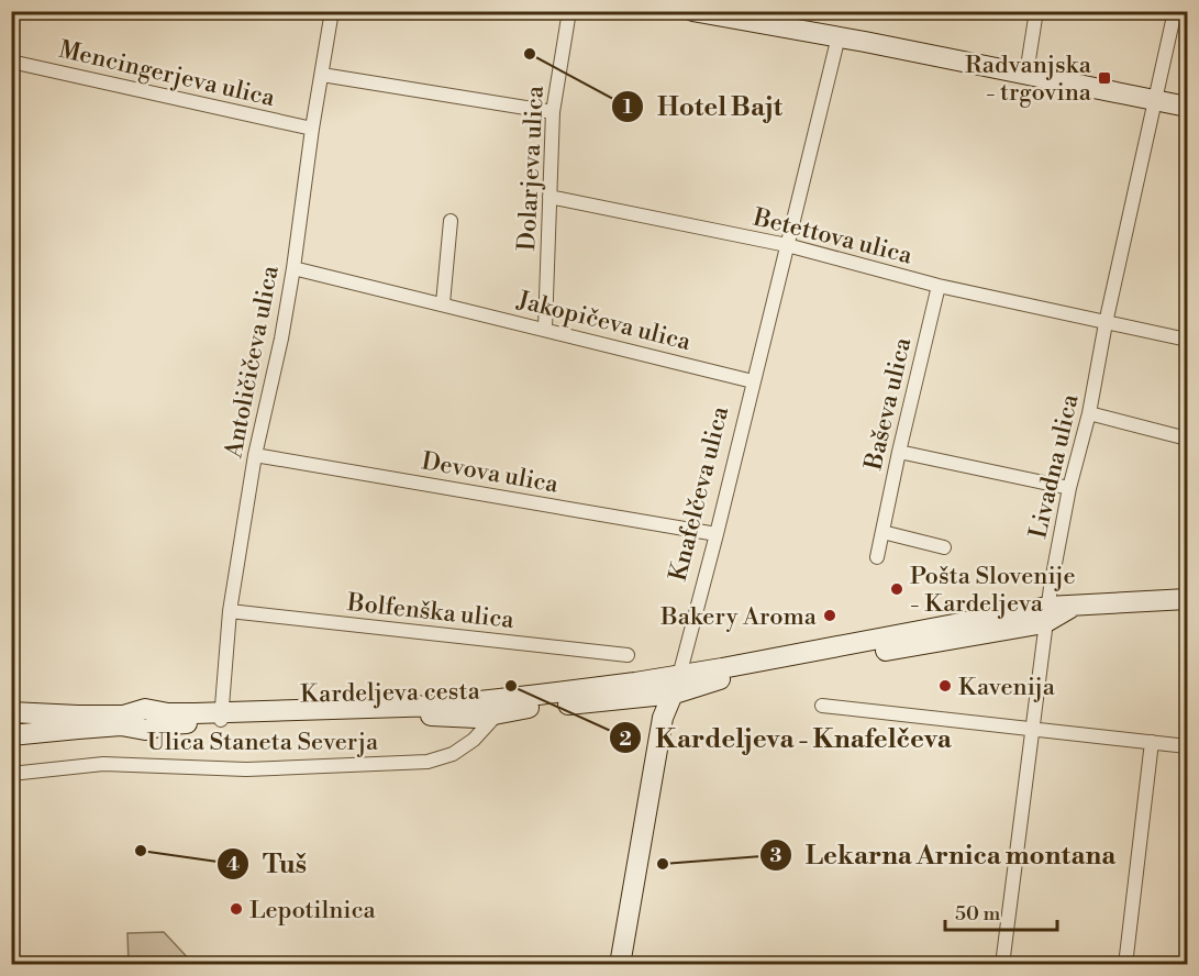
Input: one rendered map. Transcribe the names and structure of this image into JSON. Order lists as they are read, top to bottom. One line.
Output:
{"streets":{"street":["Mencingerjeva ulica","Dolarjeva ulica","Betettova ulica","Jakopičeva ulica","Antoličičeva ulica","Baševa ulica","Livadna ulica","Devova ulica","Knafelčeva ulica","Bolfenška ulica","Kardeljeva cesta","Ulica Staneta Severja"]},"crossings":[["Mencingerjeva ulica","Antoličičeva ulica"],["Dolarjeva ulica","Betettova ulica"],["Dolarjeva ulica","Jakopičeva ulica"],["Betettova ulica","Baševa ulica"],["Betettova ulica","Livadna ulica"],["Betettova ulica","Knafelčeva ulica"],["Jakopičeva ulica","Antoličičeva ulica"],["Jakopičeva ulica","Knafelčeva ulica"],["Antoličičeva ulica","Devova ulica"],["Antoličičeva ulica","Bolfenška ulica"],["Antoličičeva ulica","Kardeljeva cesta"],["Livadna ulica","Kardeljeva cesta"],["Devova ulica","Knafelčeva ulica"],["Knafelčeva ulica","Kardeljeva cesta"],["Kardeljeva cesta","Ulica Staneta Severja"]],"places":{"other":["Hotel Bajt","Pošta Slovenije - Kardeljeva","Bakery Aroma","Kardeljeva - Knafelčeva","Kavenija","Tuš","Lekarna Arnica montana","Lepotilnica"],"transit":["Radvanjska - trgovina"]},"scale_bar":"50 m"}
